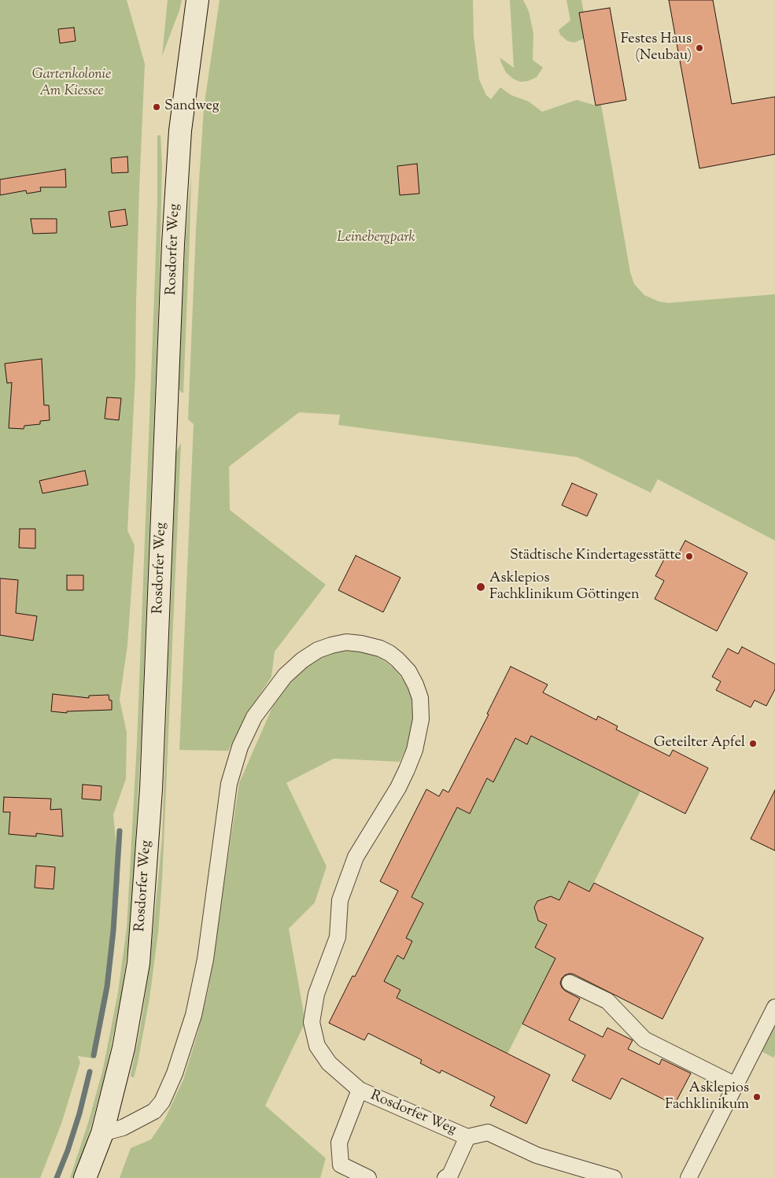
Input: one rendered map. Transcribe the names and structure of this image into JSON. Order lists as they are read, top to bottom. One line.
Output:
{"streets":{"main road":["Rosdorfer Weg"]},"parks":["Gartenkolonie Am Kiessee","Leinebergpark"],"places":["Festes Haus (Neubau)","Sandweg","Städtische Kindertagesstätte","Asklepios Fachklinikum Göttingen","Geteilter Apfel","Asklepios Fachklinikum"]}
